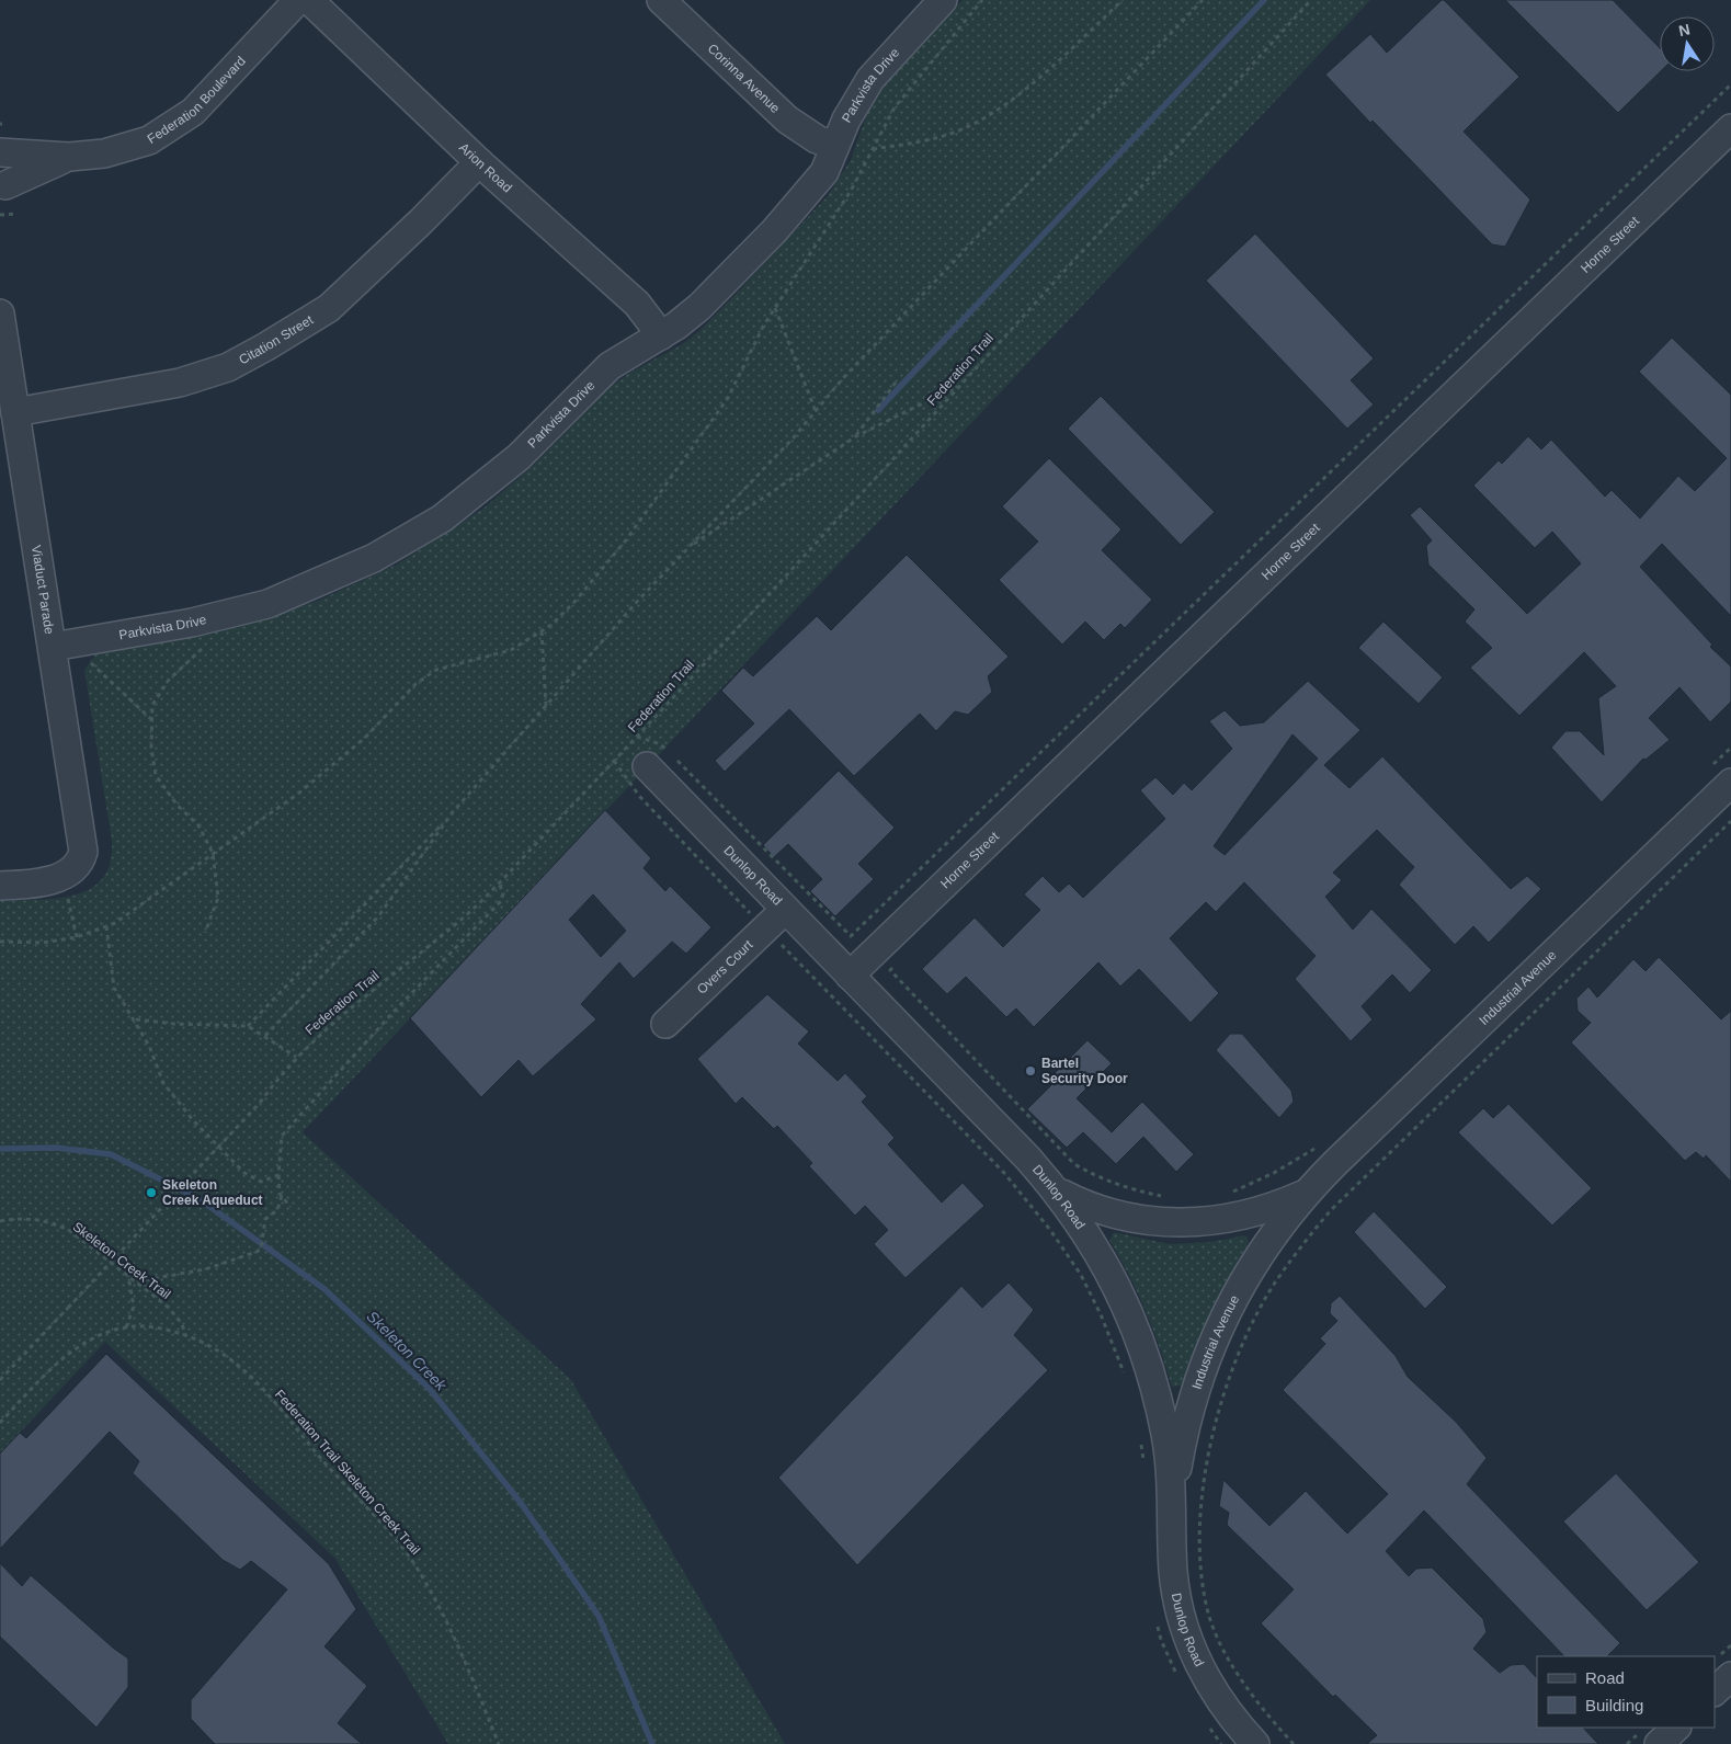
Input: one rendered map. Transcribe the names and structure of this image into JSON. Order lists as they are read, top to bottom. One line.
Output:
{"streets":{"street":["Corinna Avenue","Parkvista Drive","Federation Boulevard","Arion Road","Horne Street","Citation Street","Viaduct Parade","Dunlop Road","Overs Court","Industrial Avenue"],"path":["Federation Trail","Skeleton Creek Trail","Federation Trail Skeleton Creek Trail"]},"crossings":[["Corinna Avenue","Parkvista Drive"],["Parkvista Drive","Arion Road"],["Parkvista Drive","Viaduct Parade"],["Arion Road","Citation Street"],["Horne Street","Dunlop Road"],["Citation Street","Viaduct Parade"],["Dunlop Road","Overs Court"],["Dunlop Road","Industrial Avenue"],["Skeleton Creek Trail","Federation Trail Skeleton Creek Trail"]],"water":["Skeleton Creek"],"places":["Bartel Security Door","Skeleton Creek Aqueduct"],"legend":["Road","Building"],"north":"top"}
